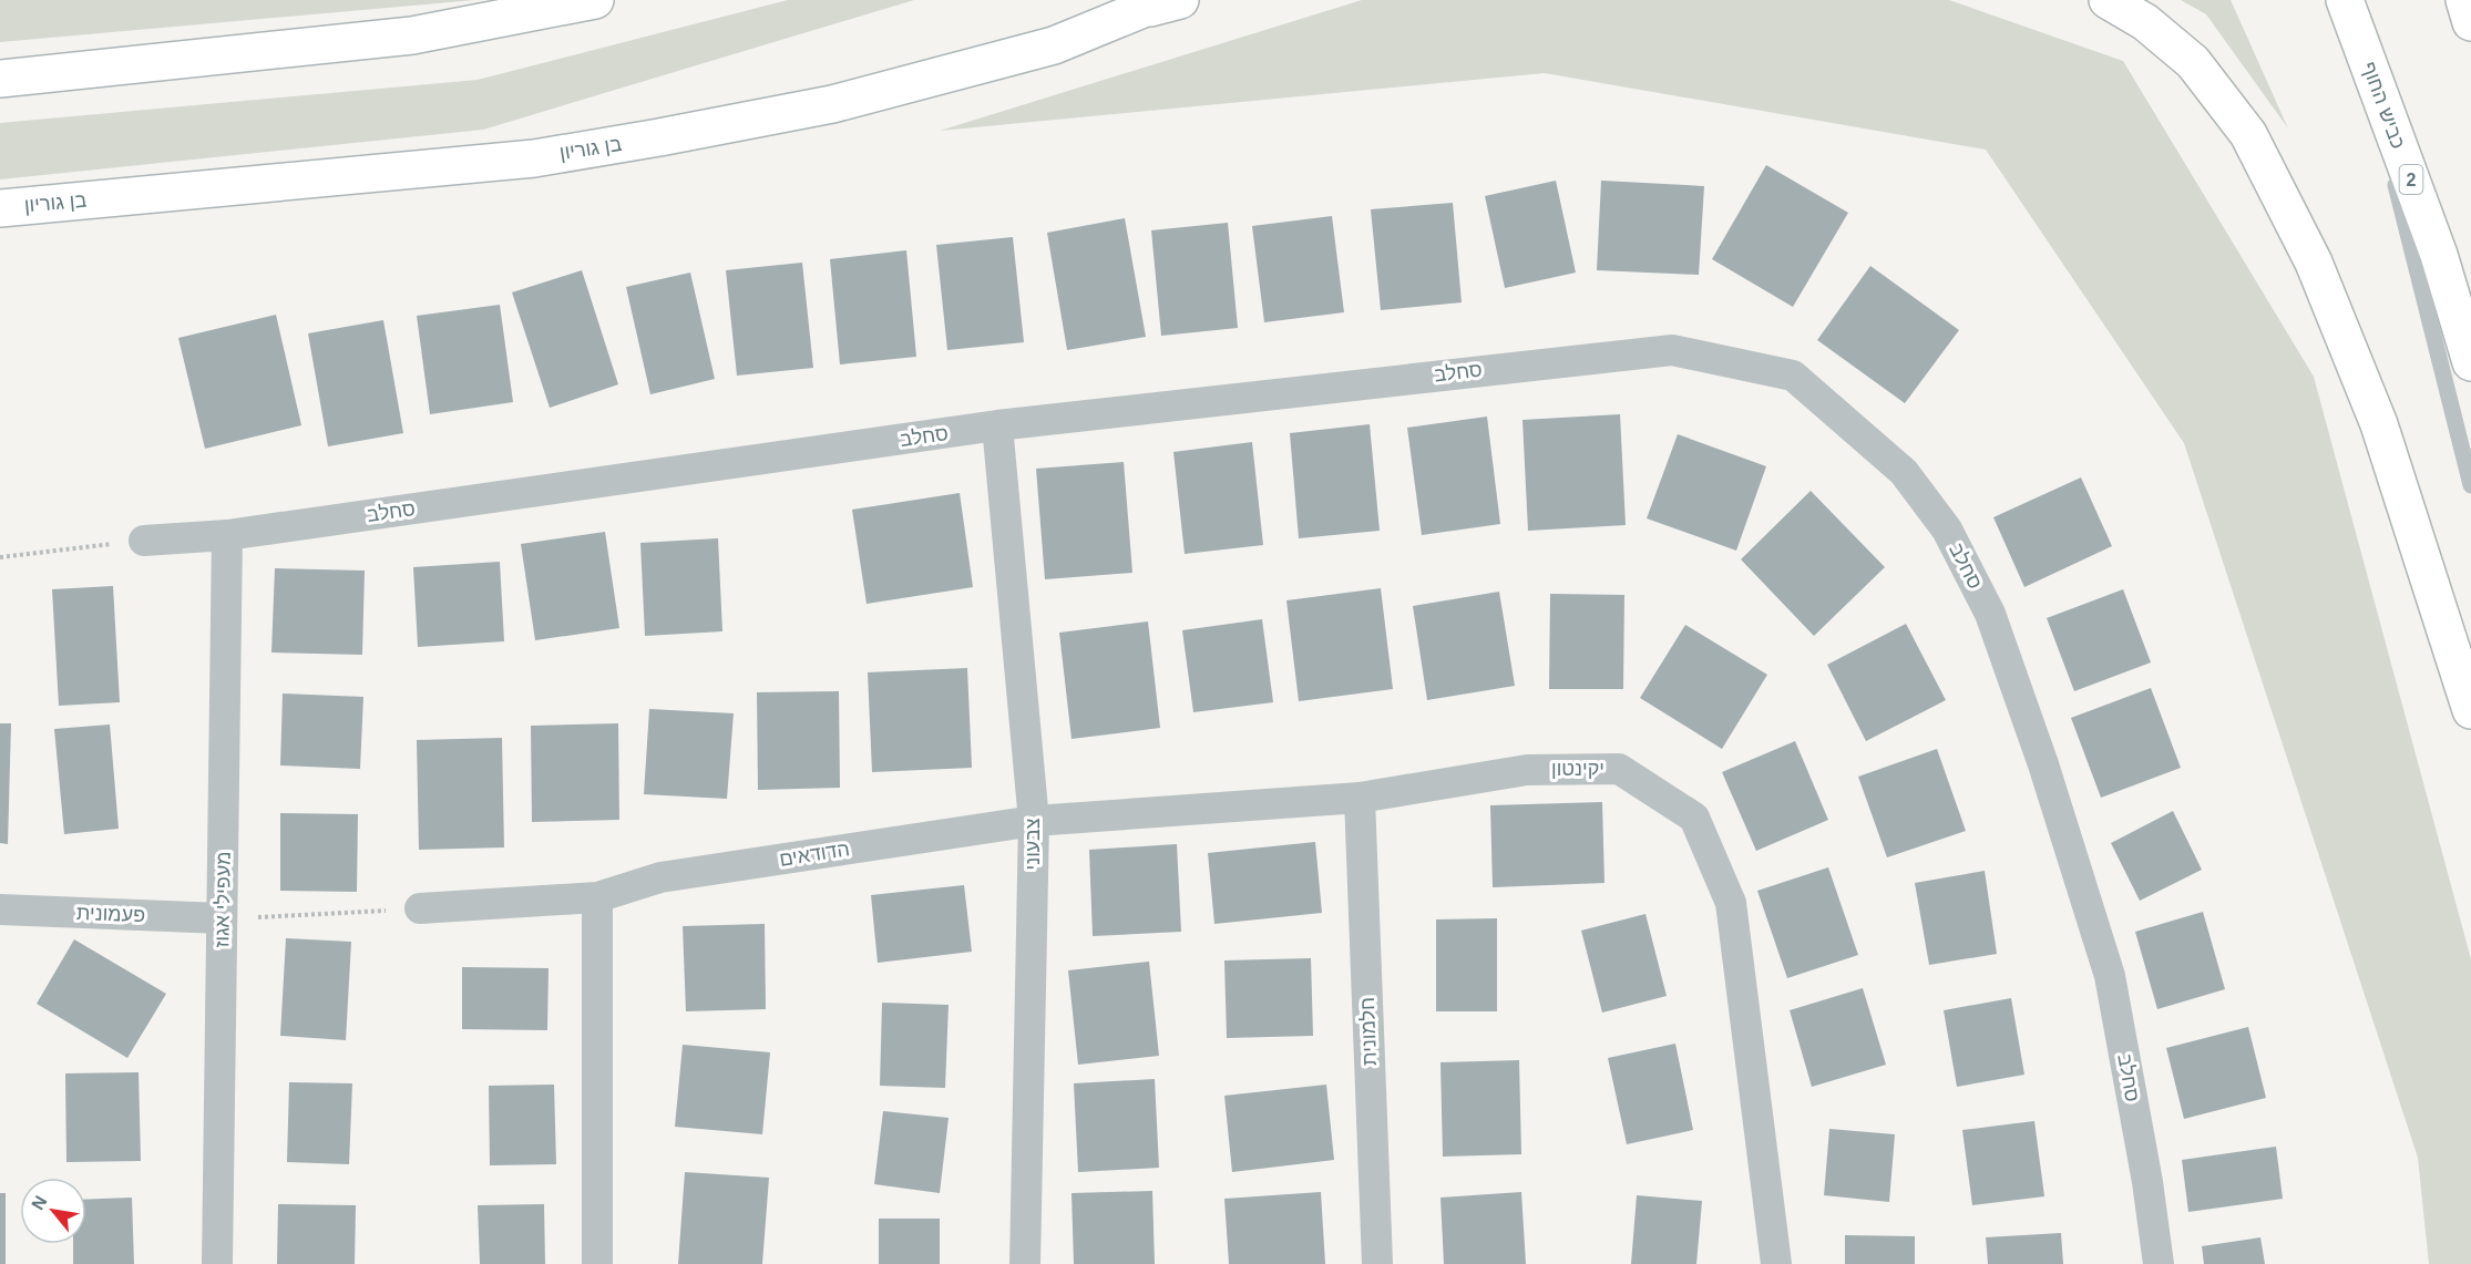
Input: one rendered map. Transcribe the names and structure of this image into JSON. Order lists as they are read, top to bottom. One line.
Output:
{"streets":{"main road":["כביש החוף","בן גוריון","2"],"street":["סחלב","יקינטון","צבעוני","הדודאים","מעפילי אגוז","פעמונית","חלמונית"]},"crossings":[["סחלב","צבעוני"],["סחלב","מעפילי אגוז"],["יקינטון","צבעוני"],["יקינטון","הדודאים"],["יקינטון","חלמונית"],["צבעוני","הדודאים"],["מעפילי אגוז","פעמונית"]],"north":"top left"}
